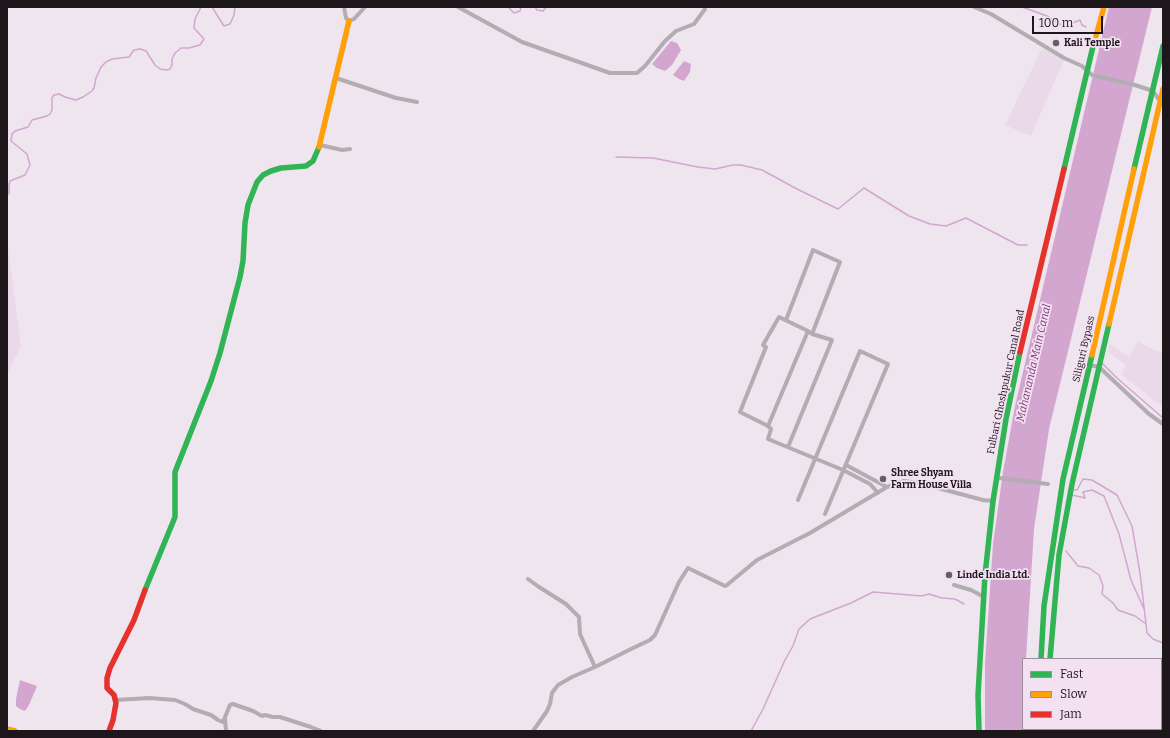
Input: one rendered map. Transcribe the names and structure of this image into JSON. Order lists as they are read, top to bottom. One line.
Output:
{"streets":{"main road":["Siliguri Bypass","Fulbari Ghoshpukur Canal Road"]},"water":["Mahananda Main Canal"],"places":["Kali Temple","Shree Shyam Farm House Villa","Linde India Ltd."],"legend":["Fast","Slow","Jam"],"scale_bar":"100 m"}
